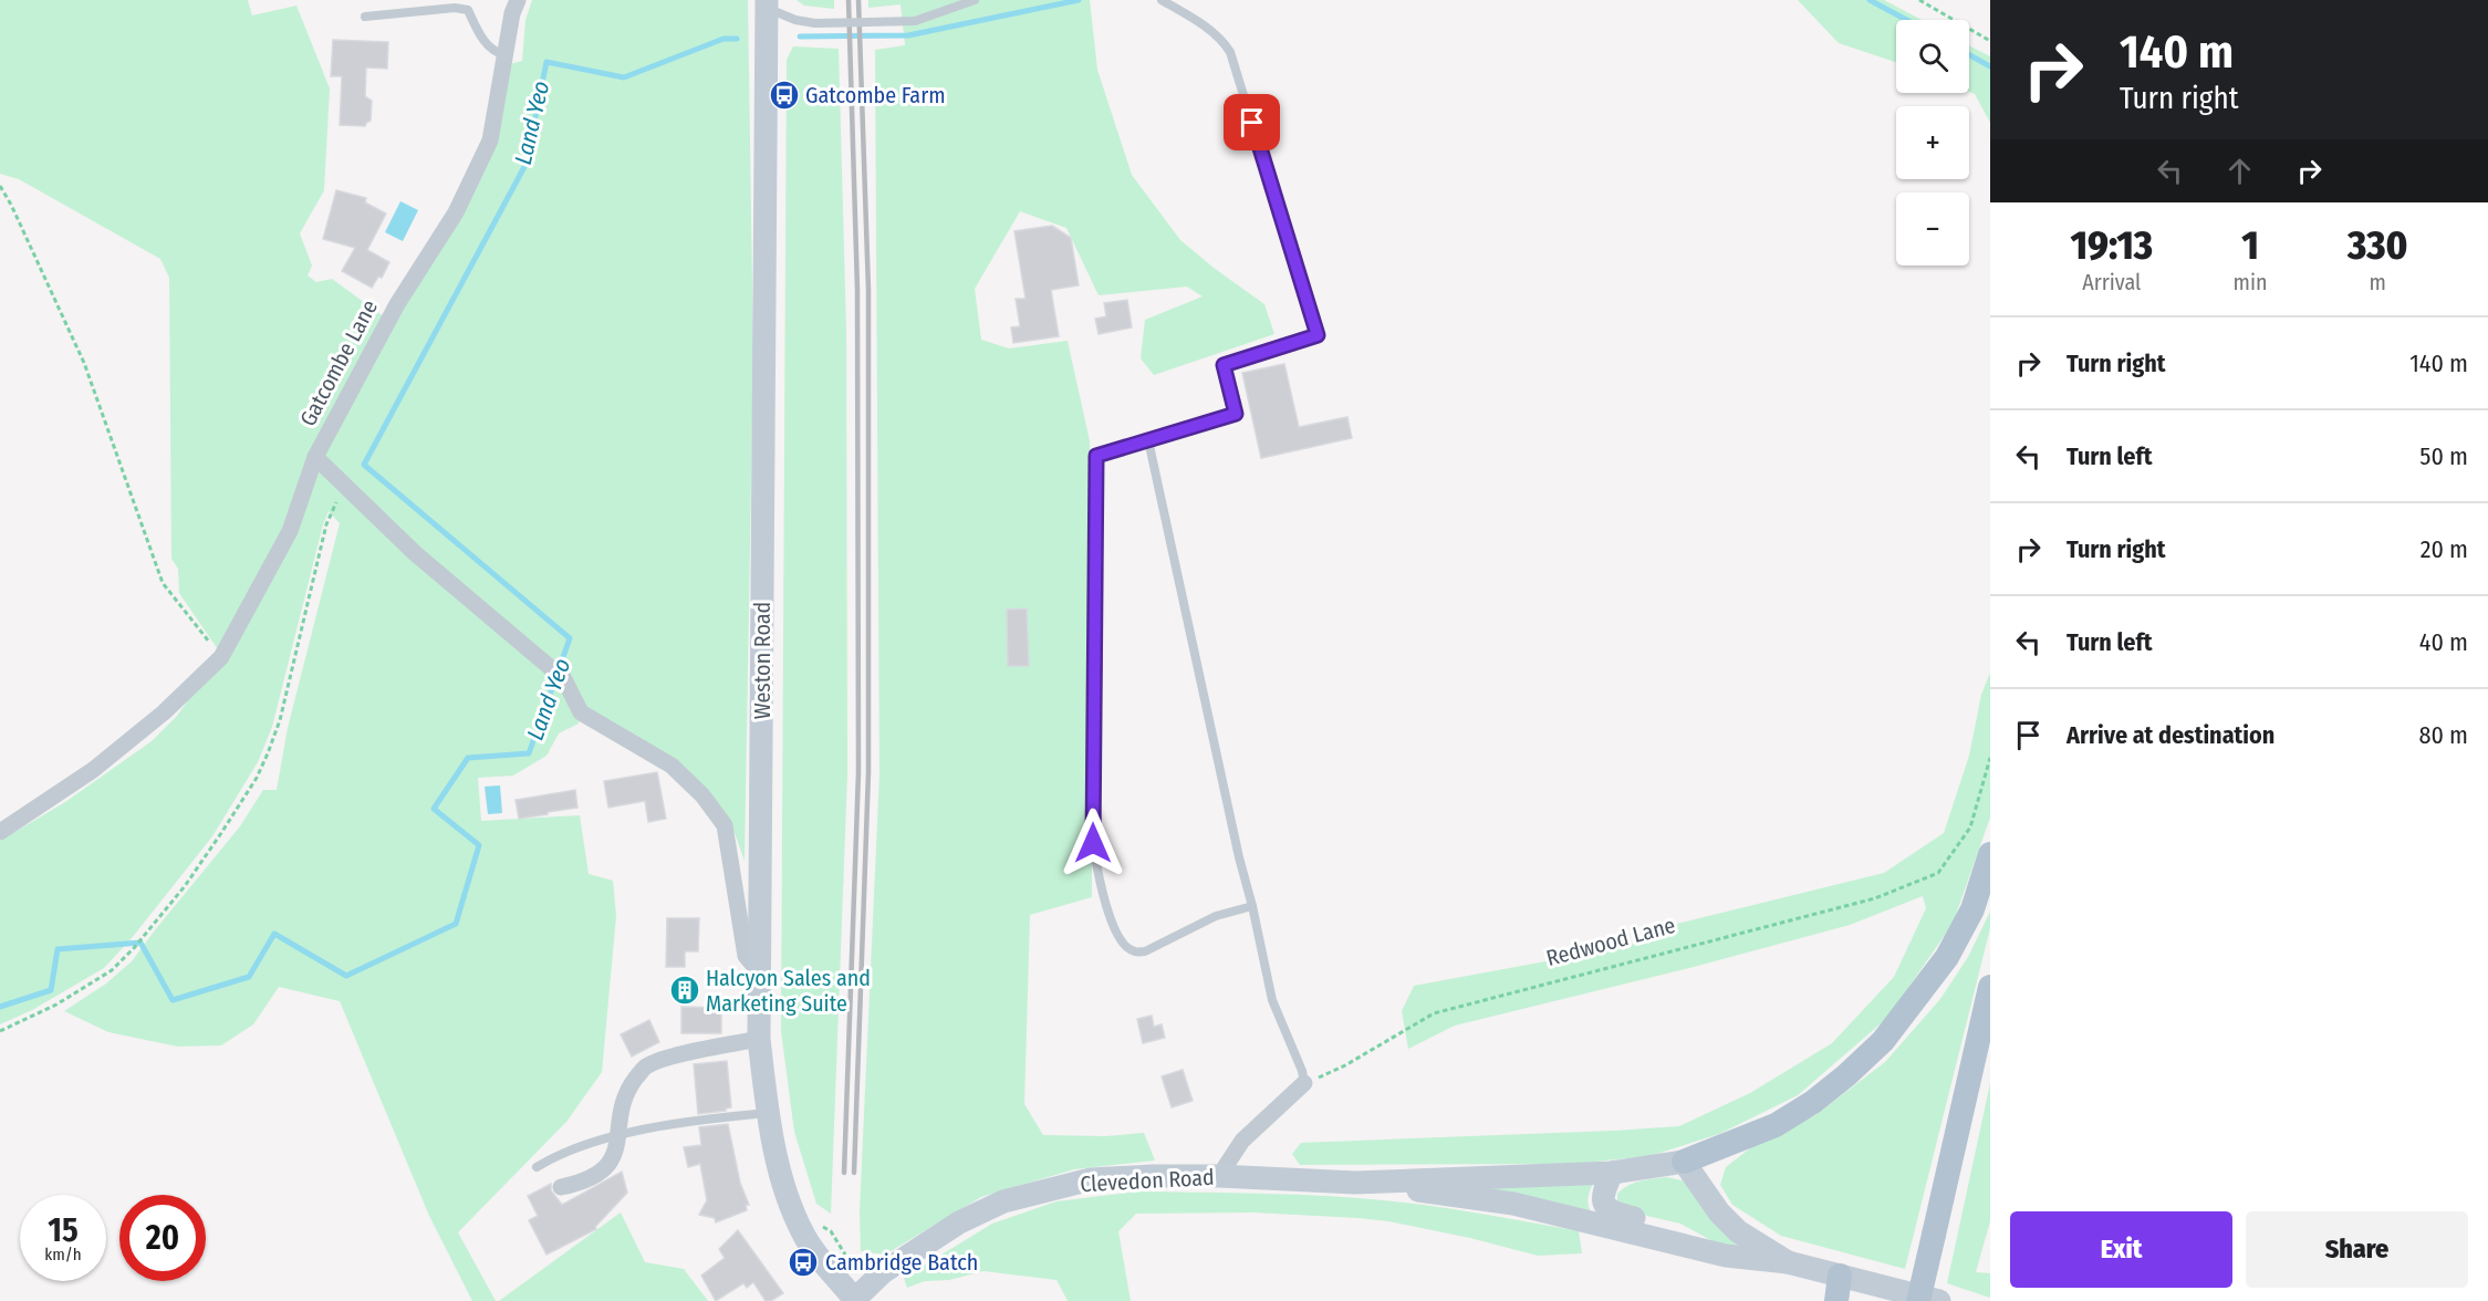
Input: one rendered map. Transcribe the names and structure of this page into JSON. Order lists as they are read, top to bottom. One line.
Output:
{"streets":{"main road":["Weston Road","Clevedon Road"],"street":["Gatcombe Lane"],"path":["Redwood Lane"]},"crossings":[["Gatcombe Lane","Weston Road"],["Weston Road","Clevedon Road"]],"water":["Land Yeo"],"places":{"bus stop":["Gatcombe Farm","Cambridge Batch"],"building":["Halcyon Sales and Marketing Suite"]},"page":{"turn":["140 m","Turn right"],"map_buttons":["+","−"],"eta":["19:13","Arrival","1","min","330","m"],"list":[{"name":"Turn right","value":"140 m"},{"name":"Turn left","value":"50 m"},{"name":"Turn right","value":"20 m"},{"name":"Turn left","value":"40 m"},{"name":"Arrive at destination","value":"80 m"}],"speed":"15 km/h","limit":"20","buttons":["Exit","Share"]}}
